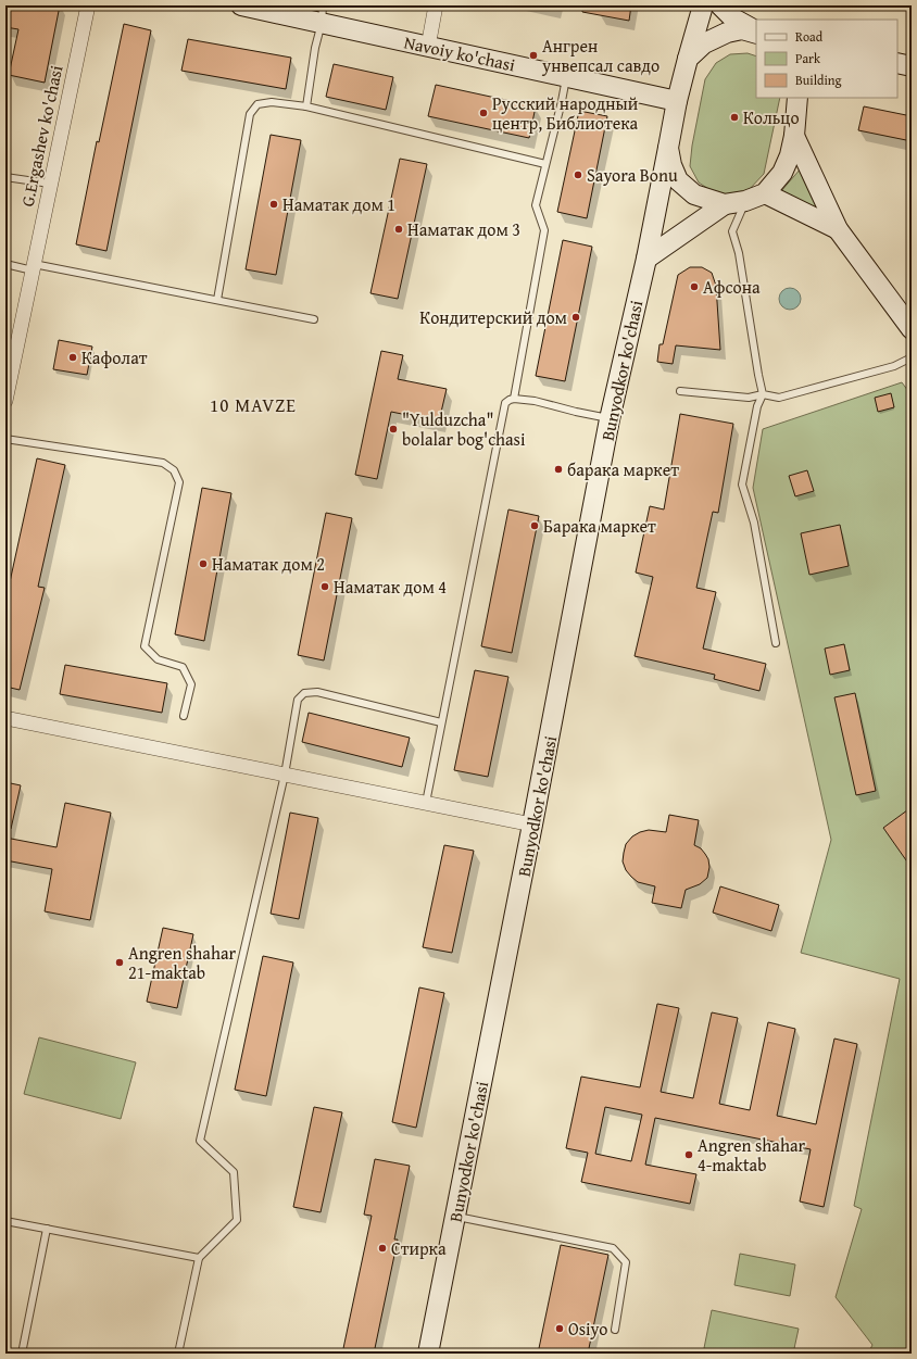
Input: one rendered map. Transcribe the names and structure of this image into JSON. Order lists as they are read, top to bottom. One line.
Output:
{"streets":{"main road":["Navoiy ko'chasi","Bunyodkor ko'chasi"],"street":["G.Ergashev ko'chasi"]},"crossings":[["Navoiy ko'chasi","Bunyodkor ko'chasi"]],"districts":["10 MAVZE"],"places":["Ангрен унвепсал савдо","Русский народный центр, Библиотека","Кольцо","Sayora Bonu","Наматак дом 1","Наматак дом 3","Афсона","Кондитерский дом","Кафолат","\"Yulduzcha\" bolalar bog'chasi","барака маркет","Барака маркет","Наматак дом 2","Наматак дом 4","Angren shahar 21-maktab","Angren shahar 4-maktab","Стирка","Osiyo"],"legend":["Road","Park","Building"]}
